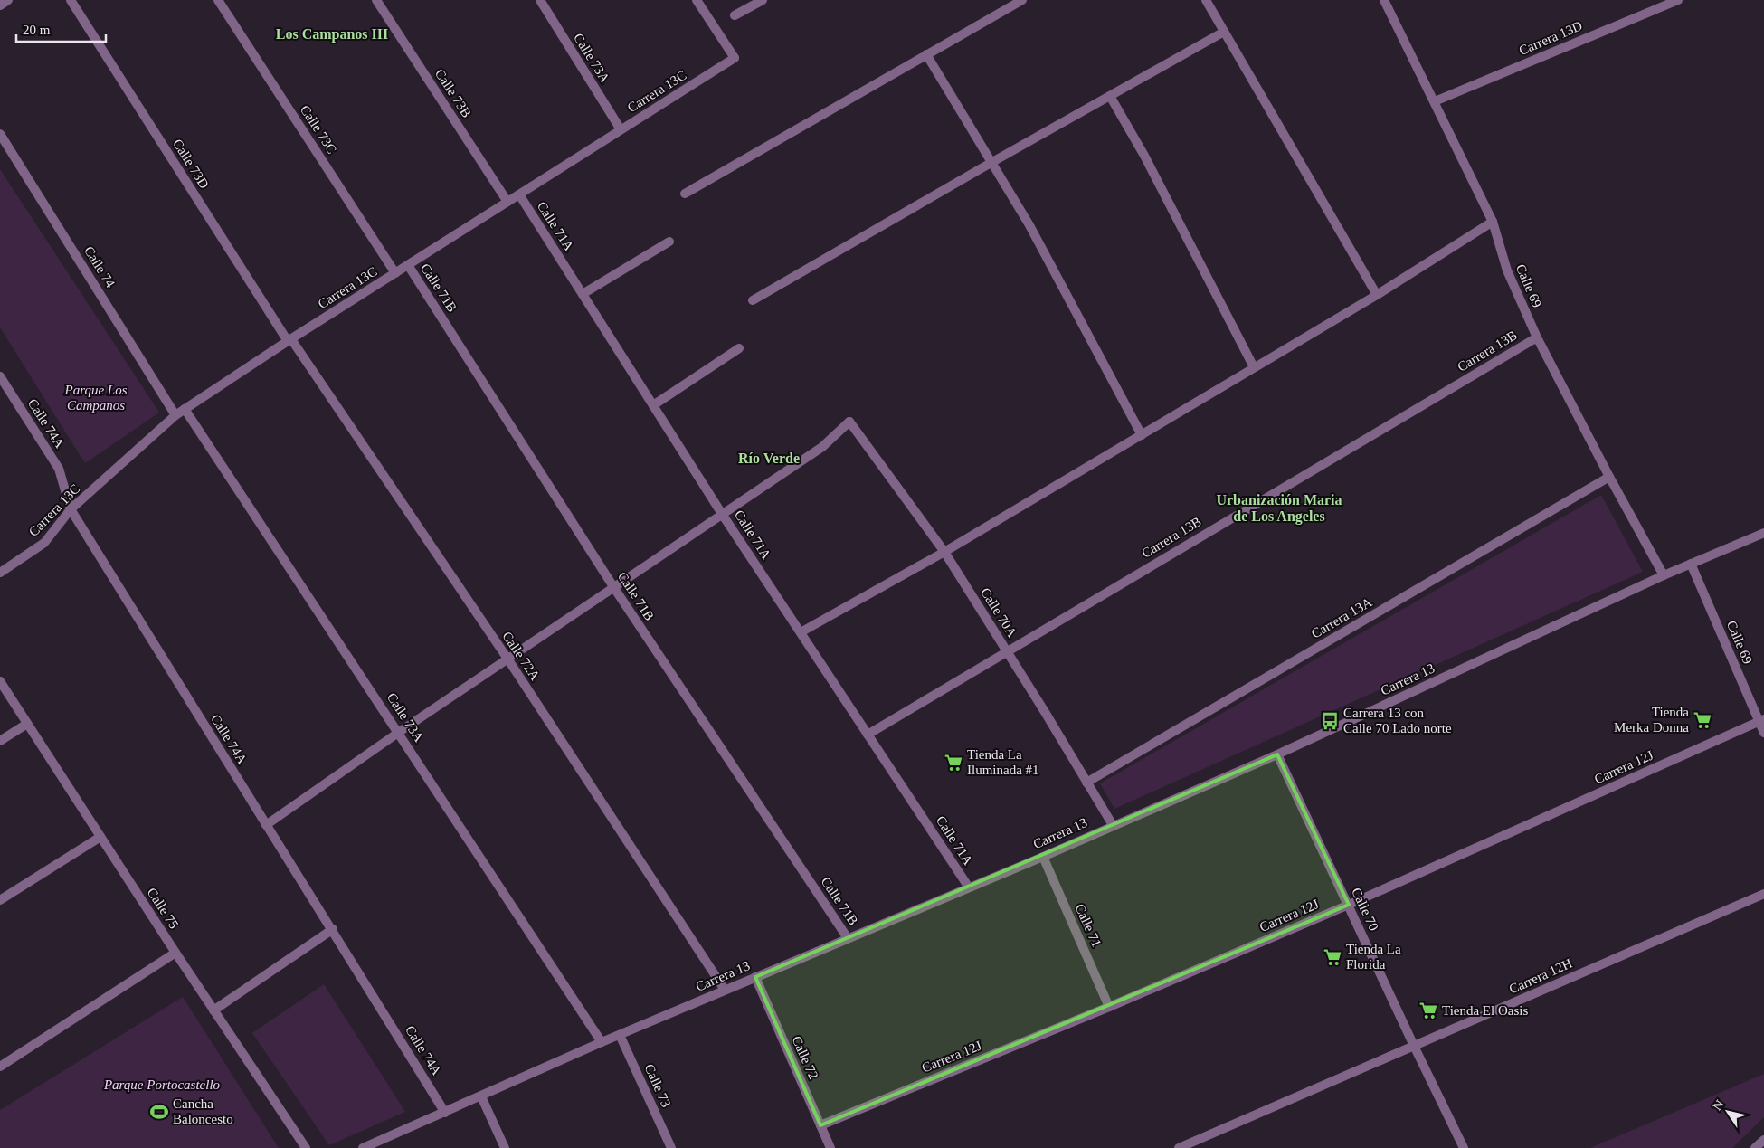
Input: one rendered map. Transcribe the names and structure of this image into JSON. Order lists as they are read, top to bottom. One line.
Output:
{"streets":{"street":["Carrera 13D","Calle 73A","Carrera 13C","Calle 73B","Calle 73C","Calle 73D","Calle 71A","Calle 74","Calle 69","Calle 71B","Carrera 13B","Calle 74A","Calle 70A","Carrera 13A","Calle 72A","Carrera 13","Carrera 12J","Calle 75","Calle 70","Calle 71","Carrera 12H","Calle 72","Calle 73"]},"crossings":[["Carrera 13D","Calle 69"],["Calle 73A","Carrera 13C"],["Calle 73A","Carrera 13"],["Carrera 13C","Calle 73B"],["Carrera 13C","Calle 73C"],["Carrera 13C","Calle 73D"],["Carrera 13C","Calle 71A"],["Carrera 13C","Calle 74"],["Carrera 13C","Calle 71B"],["Carrera 13C","Calle 74A"],["Carrera 13C","Calle 72A"],["Calle 73D","Calle 72A"],["Calle 71A","Carrera 13B"],["Calle 71A","Calle 70A"],["Calle 71A","Carrera 13"],["Calle 69","Carrera 13B"],["Calle 69","Carrera 13A"],["Calle 69","Carrera 13"],["Calle 69","Carrera 12J"],["Calle 71B","Carrera 13"],["Carrera 13B","Calle 70A"],["Calle 74A","Carrera 13"],["Calle 70A","Carrera 13A"],["Calle 70A","Carrera 13"],["Calle 72A","Carrera 13"],["Carrera 13","Calle 70"],["Carrera 13","Calle 71"],["Carrera 13","Calle 72"],["Carrera 13","Calle 73"],["Carrera 12J","Calle 70"],["Carrera 12J","Calle 71"],["Carrera 12J","Calle 72"],["Calle 70","Carrera 12H"]],"districts":["Los Campanos III","Río Verde","Urbanización Maria de Los Angeles"],"parks":["Parque Los Campanos","Parque Portocastello"],"places":{"supermarket":["Tienda Merka Donna","Tienda La Iluminada #1","Tienda La Florida","Tienda El Oasis"],"bus stop":["Carrera 13 con Calle 70 Lado norte"],"sports":["Cancha Baloncesto"]},"scale_bar":"20 m","north":"top left"}
